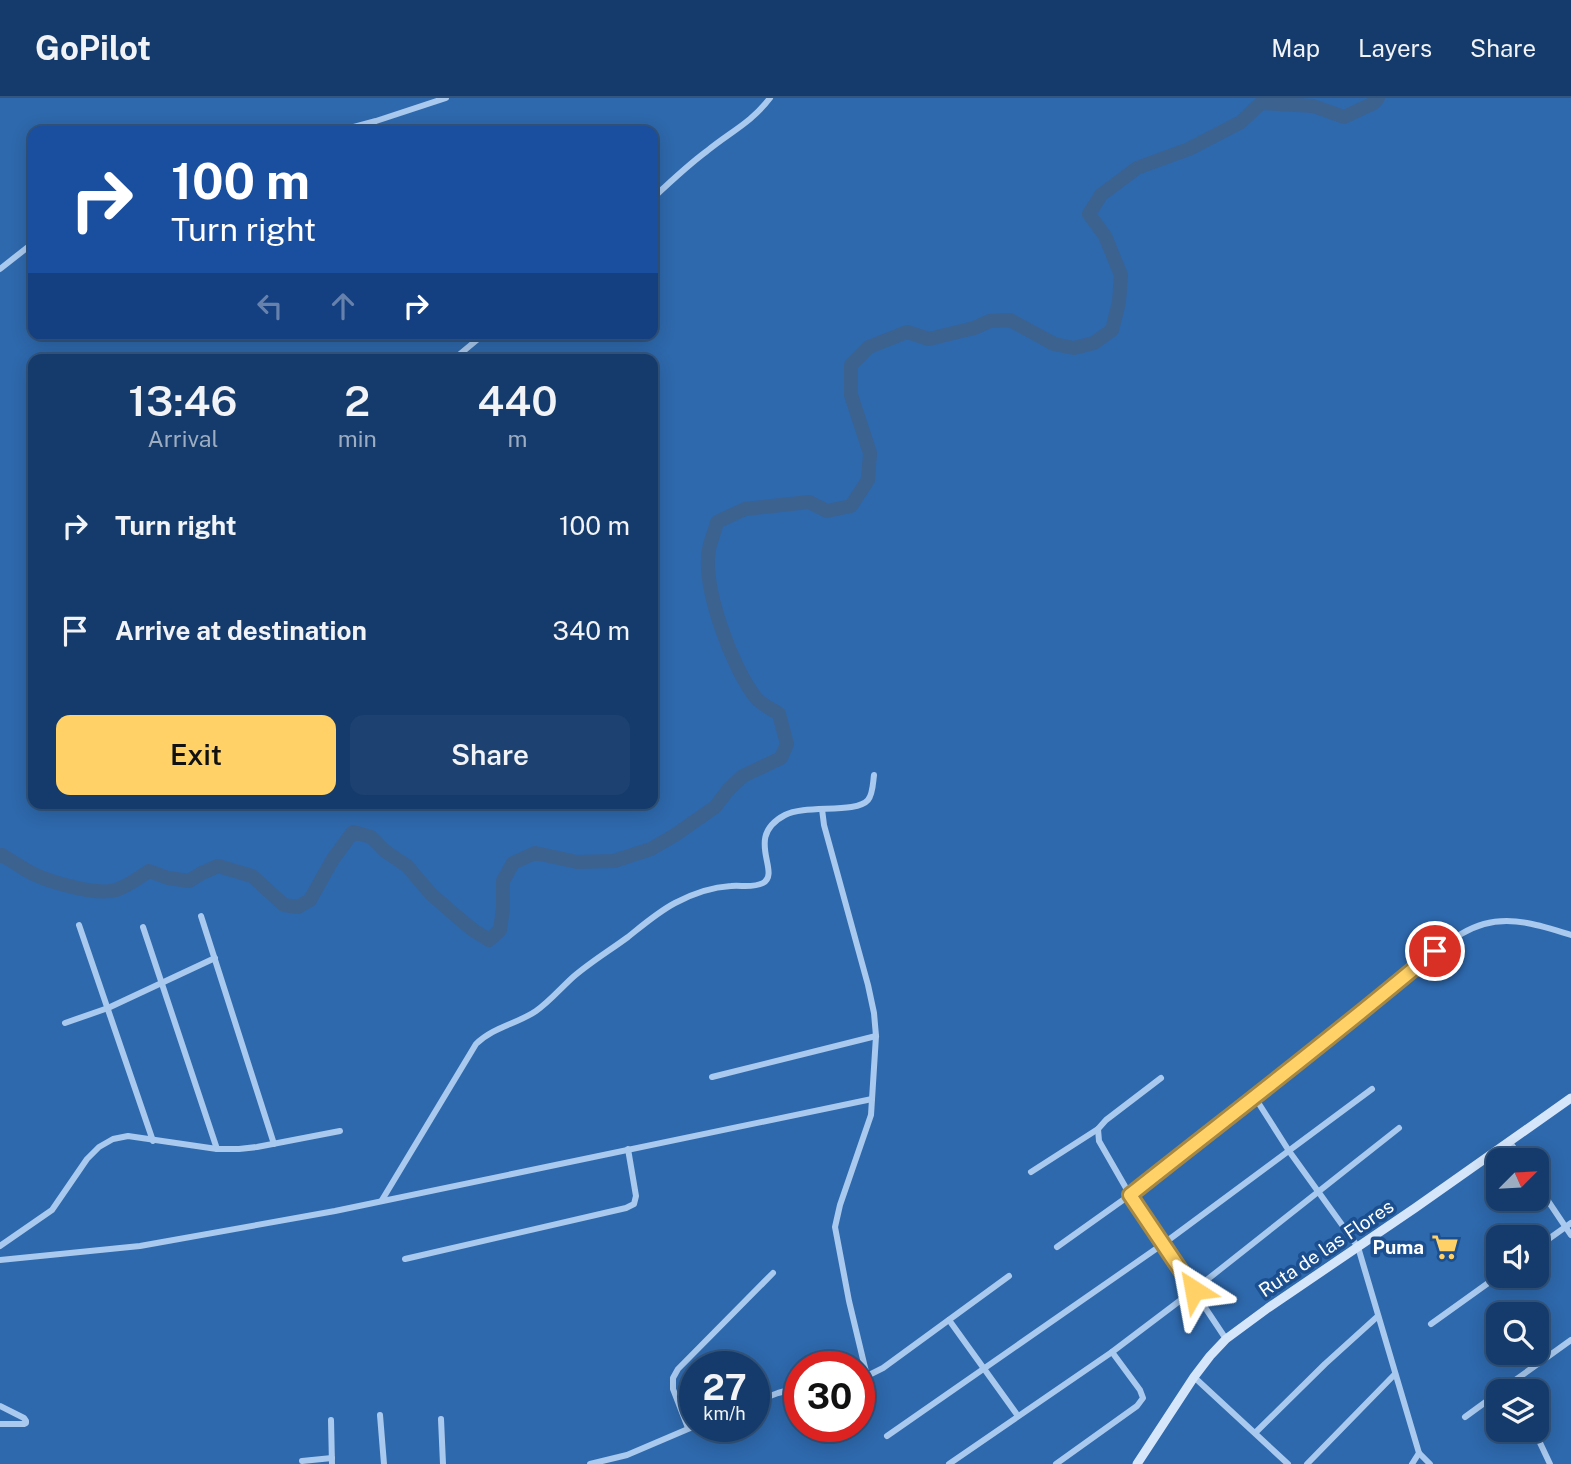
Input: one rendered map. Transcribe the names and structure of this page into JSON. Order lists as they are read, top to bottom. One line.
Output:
{"streets":{"main road":["Ruta de las Flores"]},"places":{"supermarket":["Puma"]},"north":"top right","page":{"header":"GoPilot","nav":["Map","Layers","Share"],"turn":["100 m","Turn right"],"eta":["13:46","Arrival","2","min","440","m"],"list":[{"name":"Turn right","value":"100 m"},{"name":"Arrive at destination","value":"340 m"}],"buttons":["Exit","Share"],"speed":"27 km/h","limit":"30"}}
